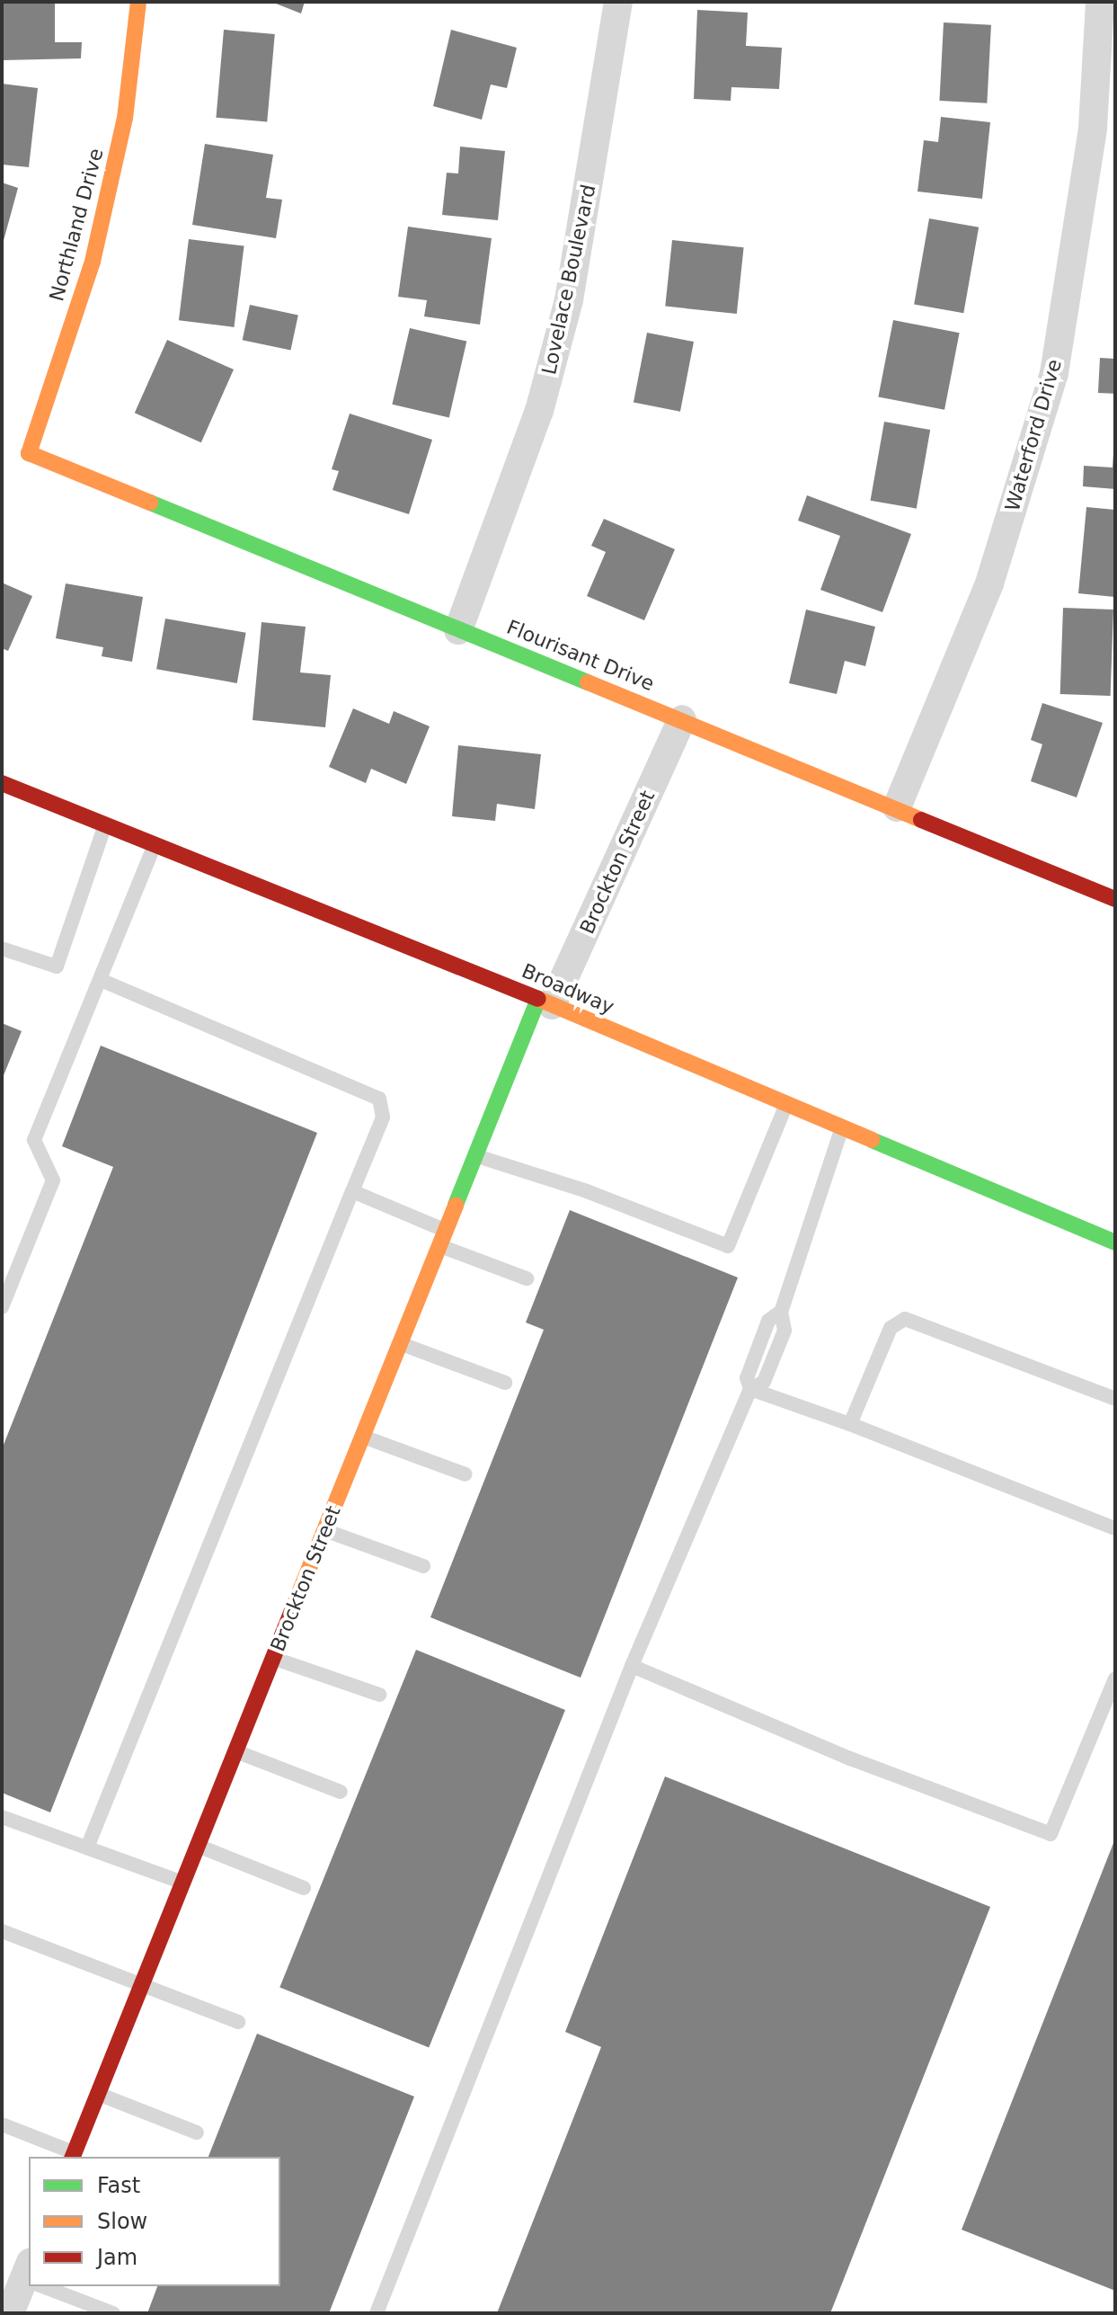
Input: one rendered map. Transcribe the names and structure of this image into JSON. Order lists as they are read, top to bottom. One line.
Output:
{"streets":{"street":["Northland Drive","Lovelace Boulevard","Waterford Drive","Flourisant Drive","Brockton Street","Broadway"]},"crossings":[["Northland Drive","Flourisant Drive"],["Lovelace Boulevard","Flourisant Drive"],["Waterford Drive","Flourisant Drive"],["Flourisant Drive","Brockton Street"],["Brockton Street","Broadway"]],"legend":["Fast","Slow","Jam"]}
